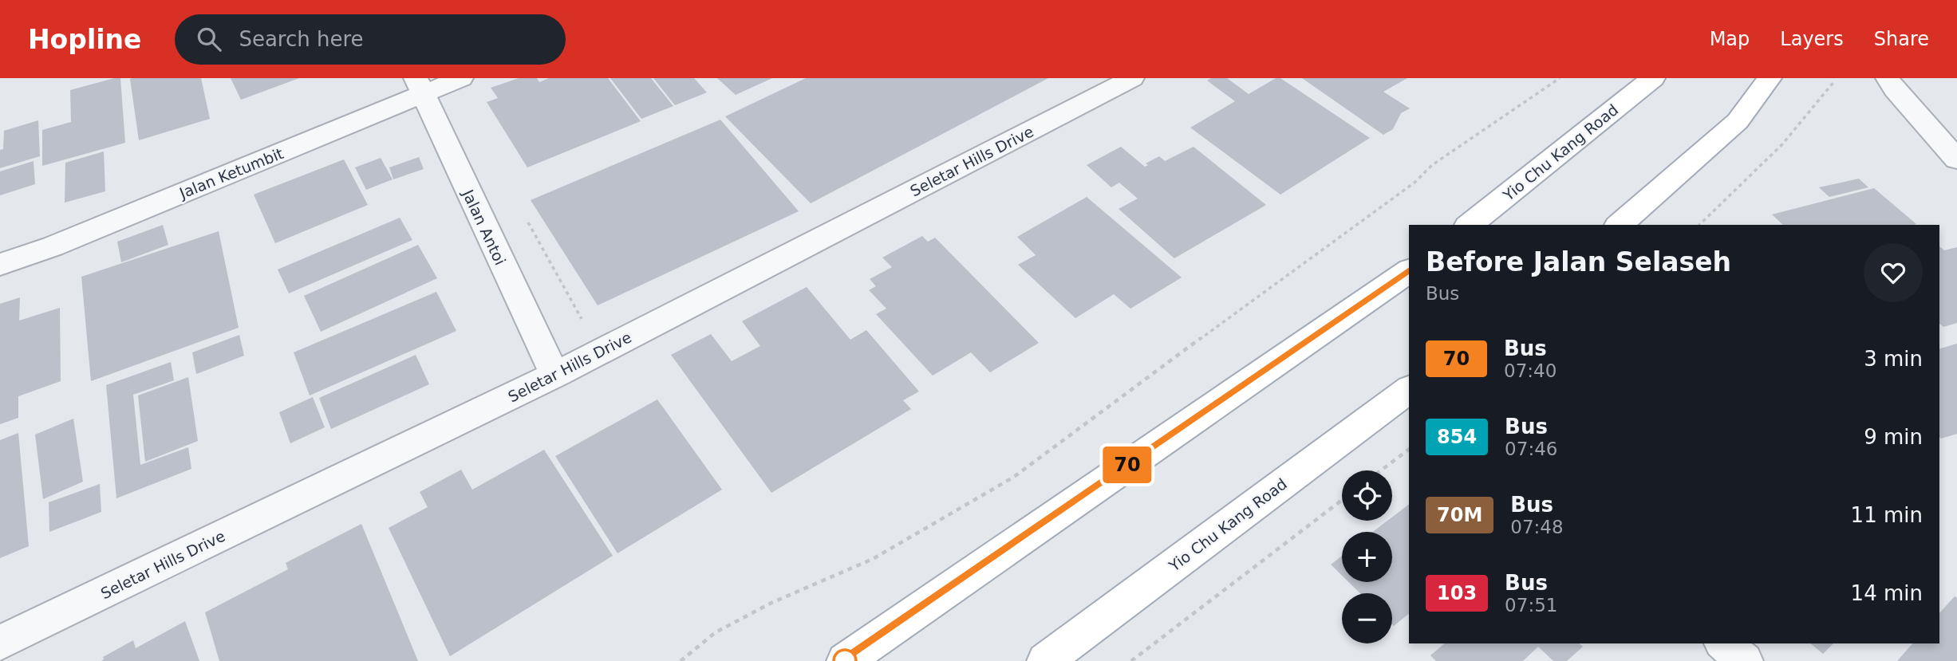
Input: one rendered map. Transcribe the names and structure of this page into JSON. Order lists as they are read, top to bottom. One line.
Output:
{"streets":{"main road":["Yio Chu Kang Road"],"street":["Seletar Hills Drive","Jalan Ketumbit","Jalan Antoi"]},"crossings":[["Seletar Hills Drive","Jalan Antoi"],["Jalan Ketumbit","Jalan Antoi"]],"lines":["bus line 70"],"page":{"header":"Hopline","search":"Search here","nav":["Map","Layers","Share"],"on_map":"70","heading":["Before Jalan Selaseh","Bus"],"list":[{"mark":"70","name":"Bus","note":"07:40","value":"3 min"},{"mark":"854","name":"Bus","note":"07:46","value":"9 min"},{"mark":"70M","name":"Bus","note":"07:48","value":"11 min"},{"mark":"103","name":"Bus","note":"07:51","value":"14 min"}],"map_buttons":["+","−"]}}
